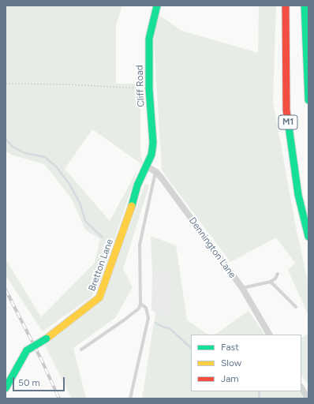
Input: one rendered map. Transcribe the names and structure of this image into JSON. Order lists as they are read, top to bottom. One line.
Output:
{"streets":{"main road":["Cliff Road","M1","Bretton Lane"],"street":["Dennington Lane"]},"crossings":[["Cliff Road","Dennington Lane"],["Cliff Road","Bretton Lane"],["Dennington Lane","Bretton Lane"]],"legend":["Fast","Slow","Jam"],"scale_bar":"50 m"}
